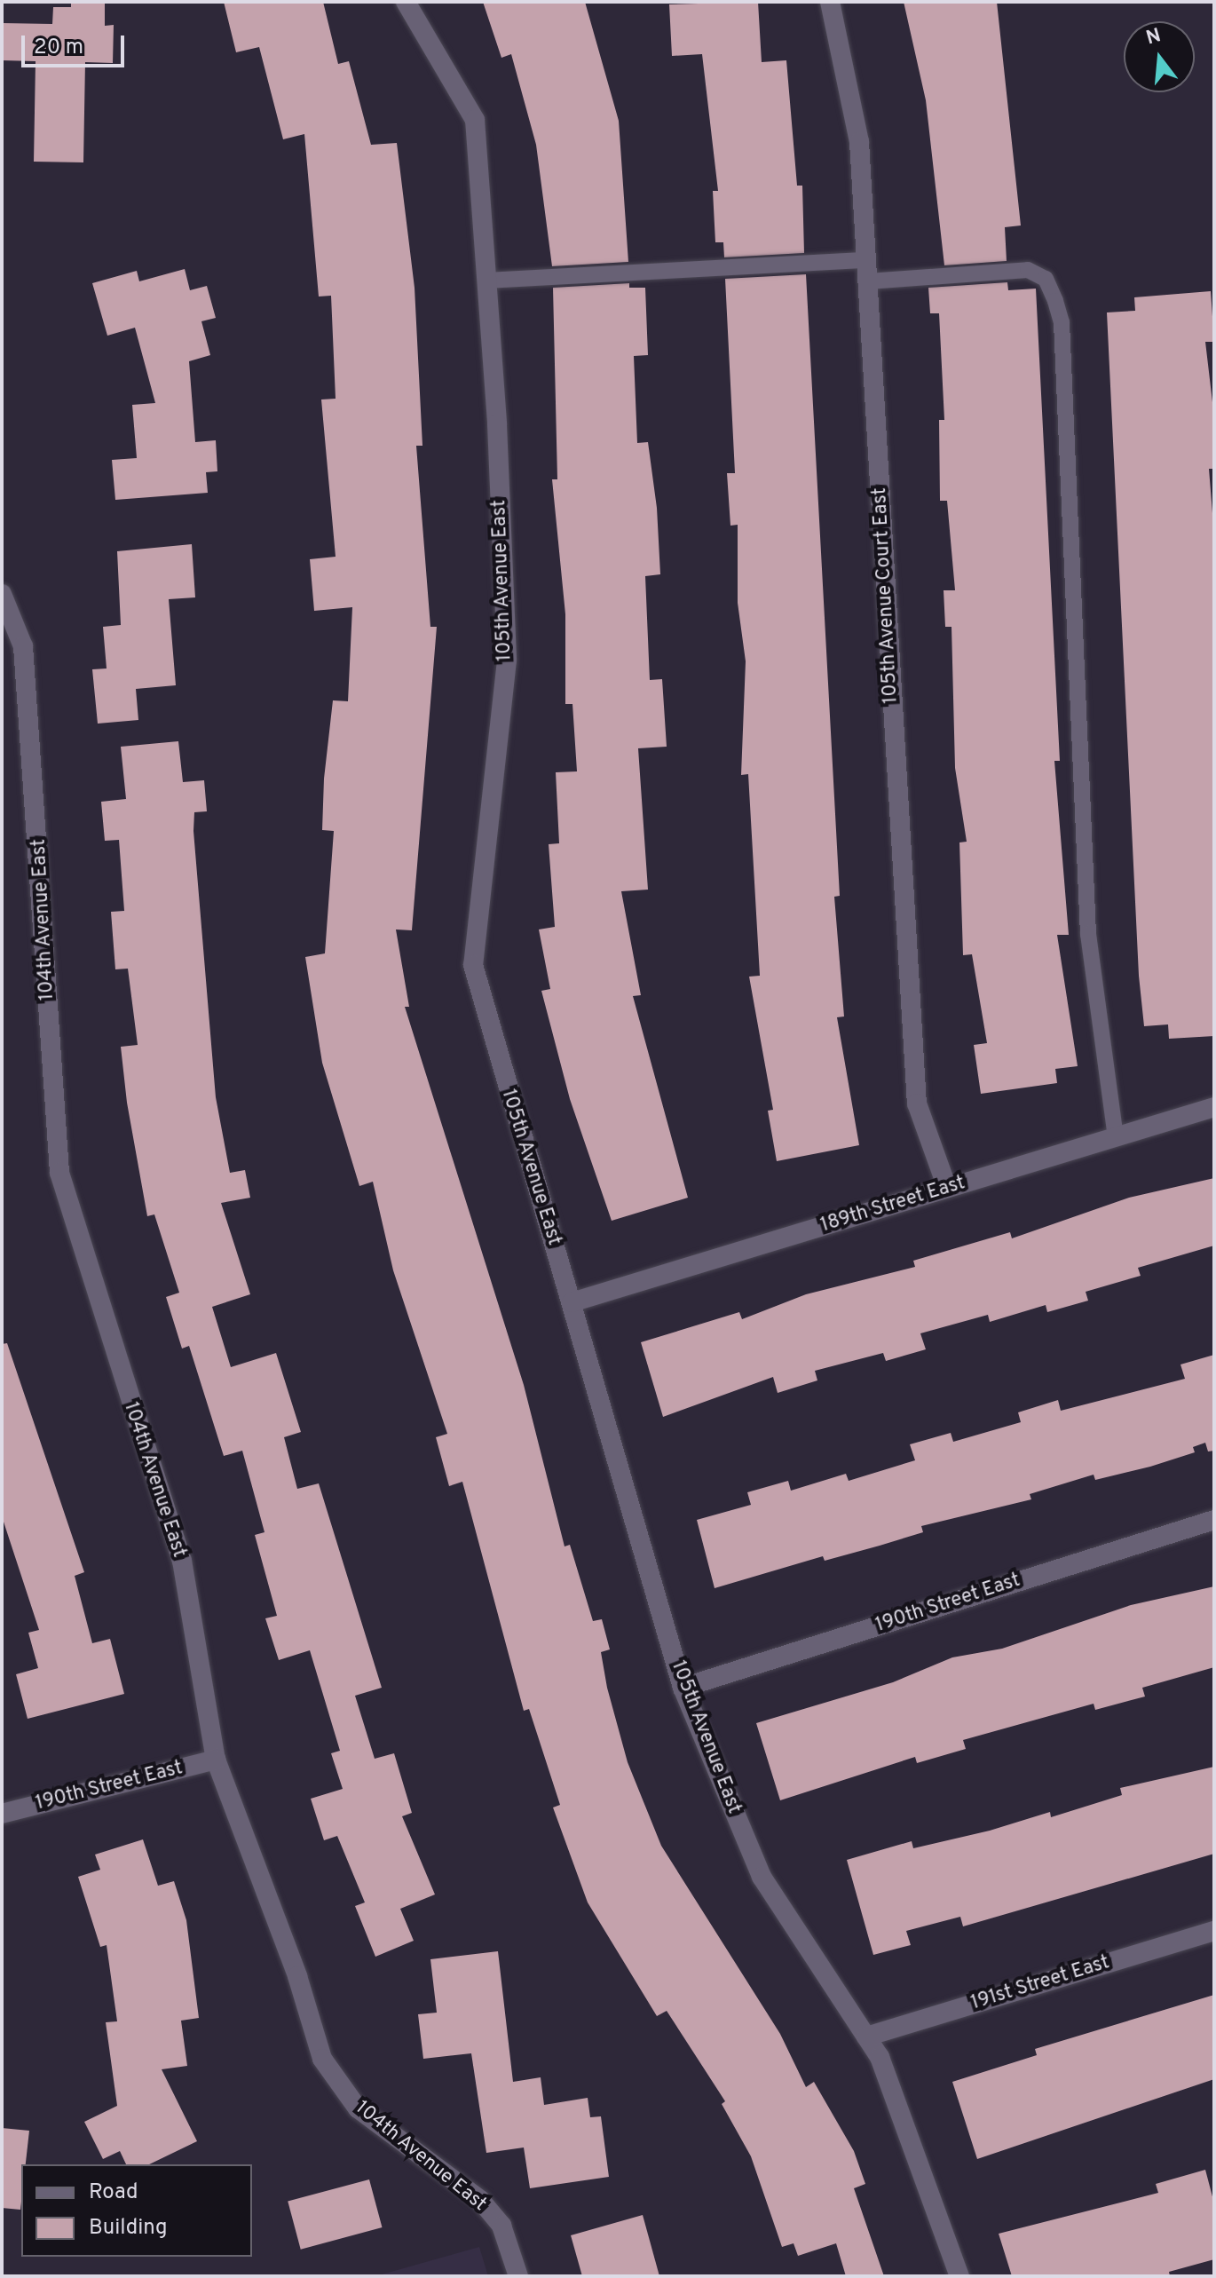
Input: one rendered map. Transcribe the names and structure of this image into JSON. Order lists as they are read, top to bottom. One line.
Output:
{"streets":{"street":["105th Avenue East","105th Avenue Court East","104th Avenue East","189th Street East","190th Street East","191st Street East"]},"crossings":[["105th Avenue East","189th Street East"],["105th Avenue East","190th Street East"],["105th Avenue East","191st Street East"],["105th Avenue Court East","189th Street East"],["104th Avenue East","190th Street East"]],"legend":["Road","Building"],"scale_bar":"20 m","north":"top"}
